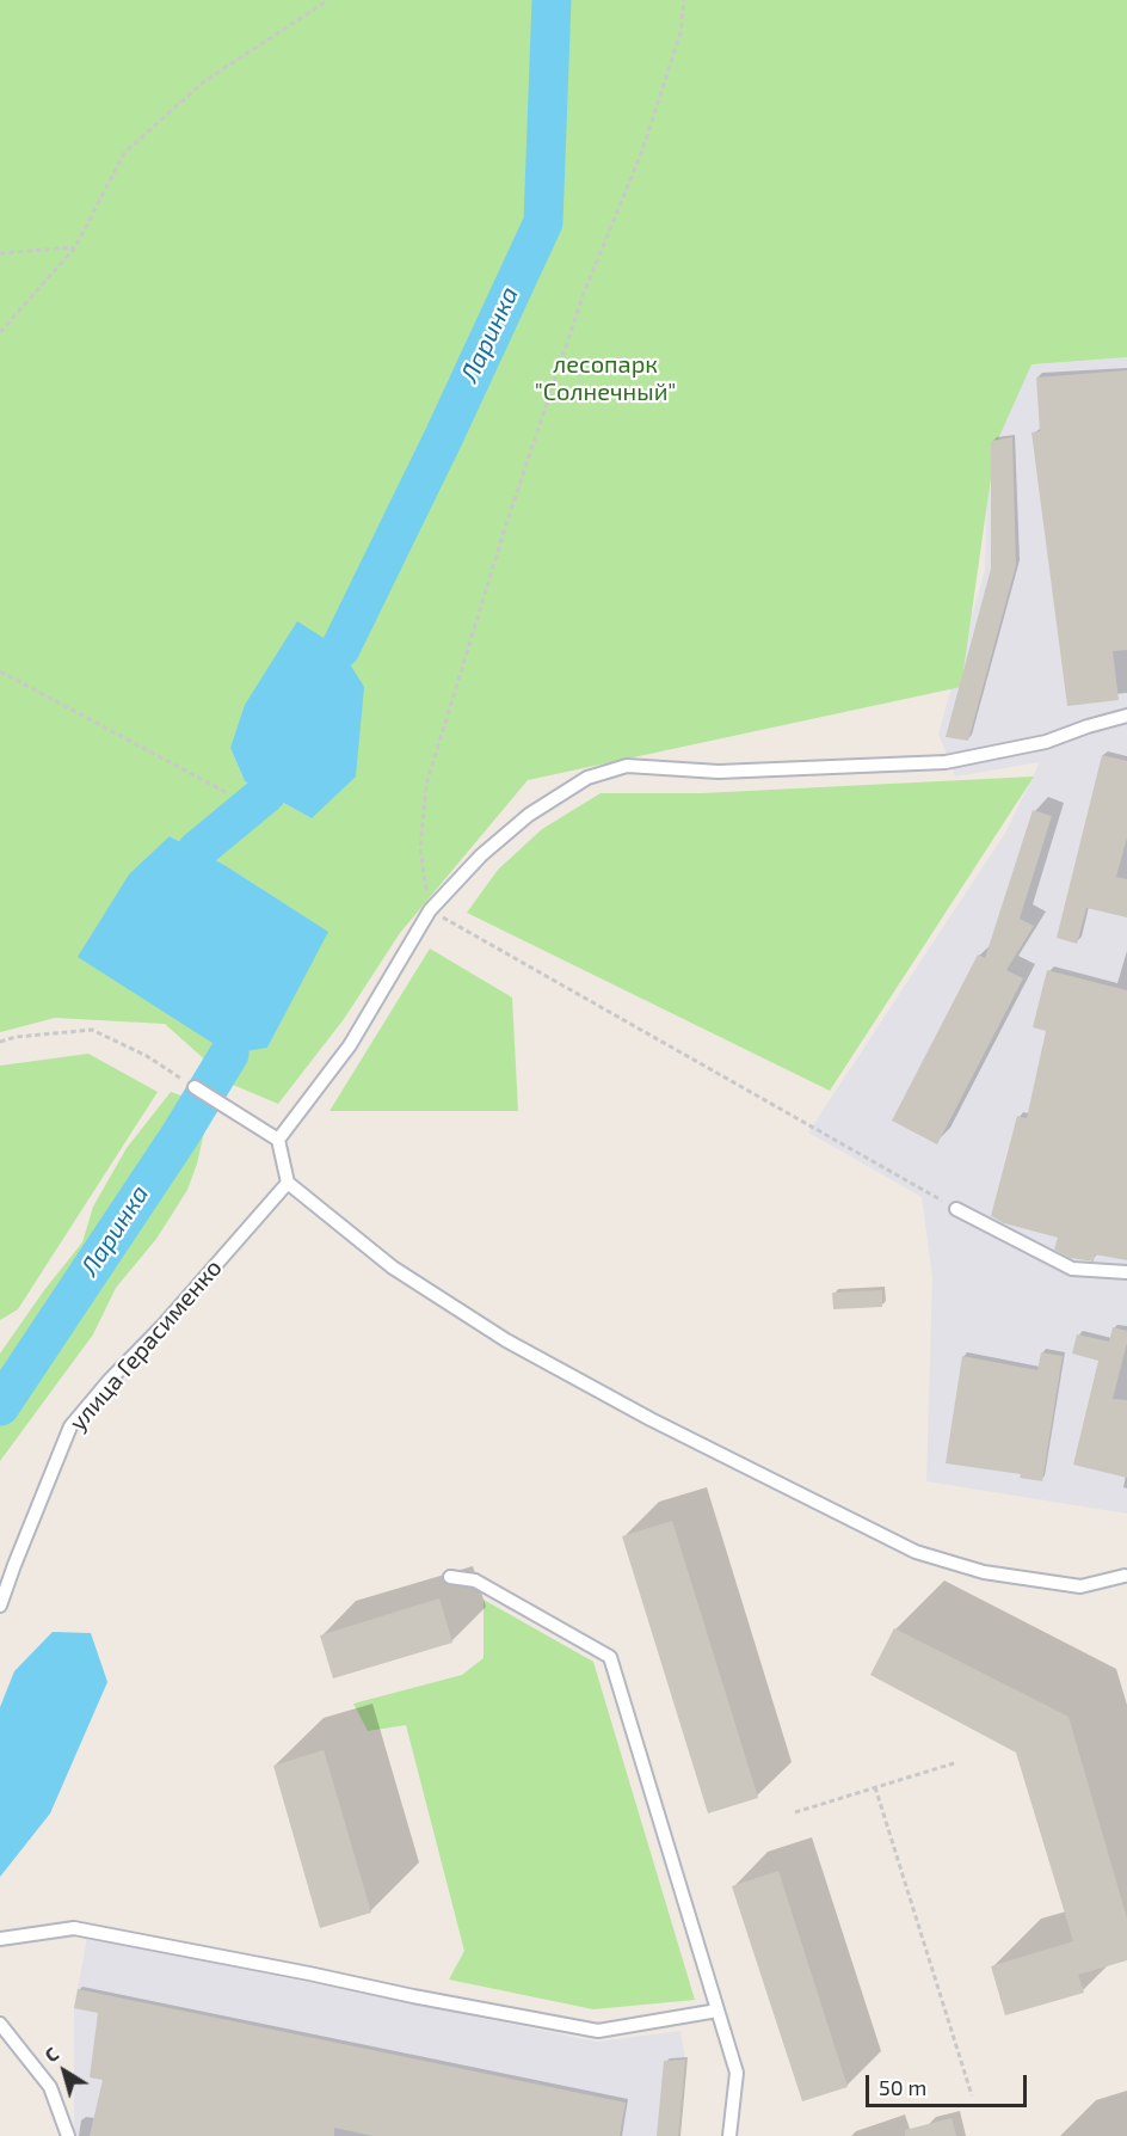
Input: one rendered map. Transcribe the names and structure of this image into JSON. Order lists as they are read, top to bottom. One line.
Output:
{"streets":{"lane":["улица Герасименко"]},"water":["Ларинка"],"parks":["лесопарк \"Солнечный\""],"scale_bar":"50 m","north":"top left"}
